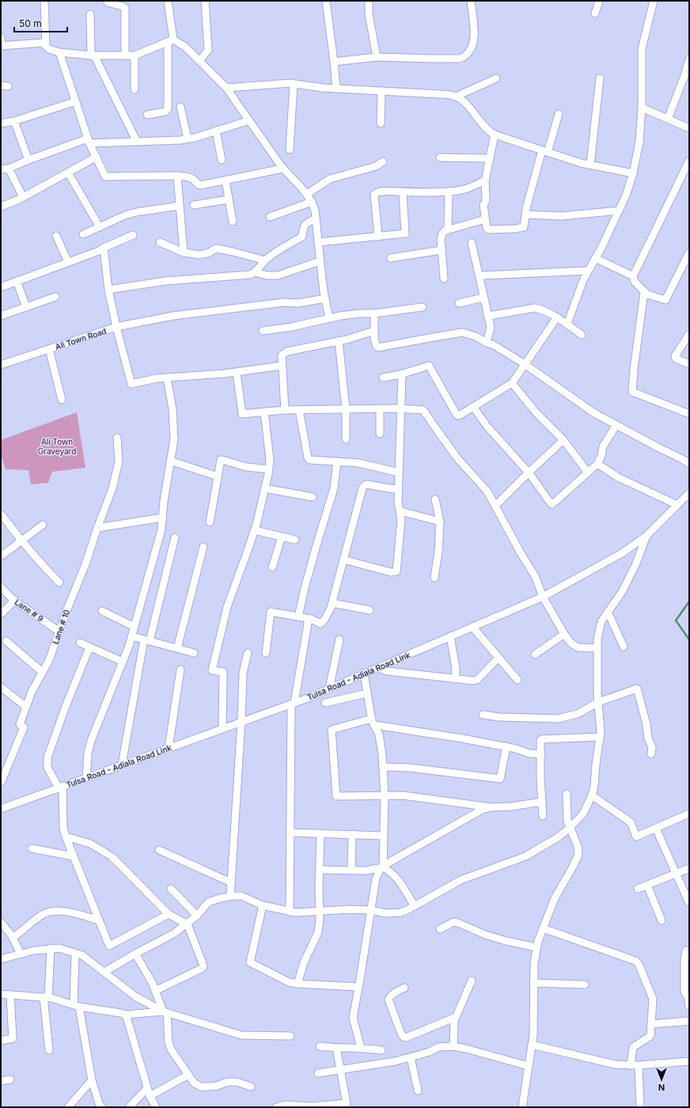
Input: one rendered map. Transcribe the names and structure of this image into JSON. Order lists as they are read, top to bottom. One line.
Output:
{"streets":{"street":["Ali Town Road","Lane # 9","Lane # 10","Tulsa Road - Adiala Road Link"]},"crossings":[["Lane # 9","Lane # 10"]],"parks":["Ali Town Graveyard"],"scale_bar":"50 m","north":"bottom"}
